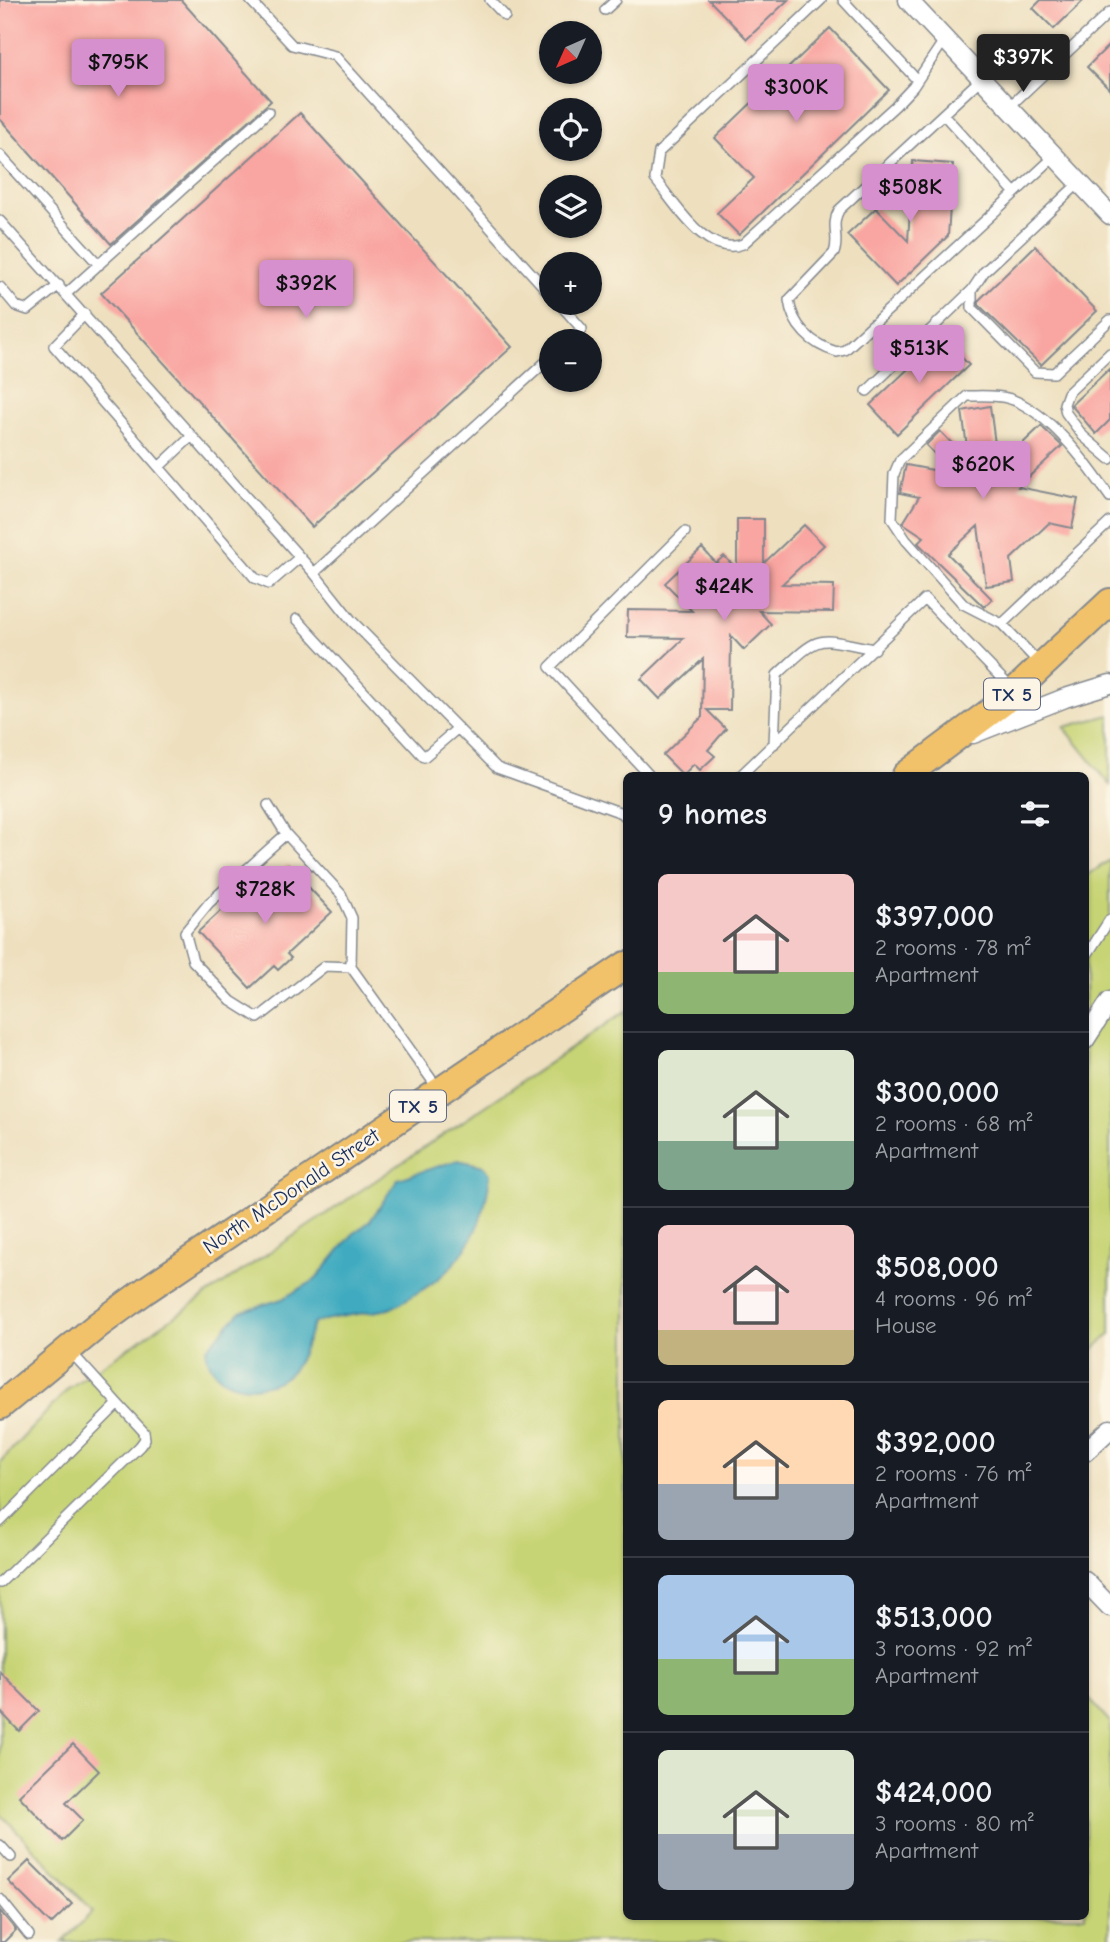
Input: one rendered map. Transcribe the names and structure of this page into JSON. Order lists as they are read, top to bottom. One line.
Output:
{"streets":{"main road":["TX 5","North McDonald Street"]},"north":"bottom left","page":{"map_buttons":["+","−"],"price":["$397K","$795K","$300K","$508K","$392K","$513K","$620K","$424K","$728K"],"heading":"9 homes","list":[{"name":"$397,000","note":"2 rooms · 78 m² · Apartment"},{"name":"$300,000","note":"2 rooms · 68 m² · Apartment"},{"name":"$508,000","note":"4 rooms · 96 m² · House"},{"name":"$392,000","note":"2 rooms · 76 m² · Apartment"},{"name":"$513,000","note":"3 rooms · 92 m² · Apartment"},{"name":"$424,000","note":"3 rooms · 80 m² · Apartment"}]}}
